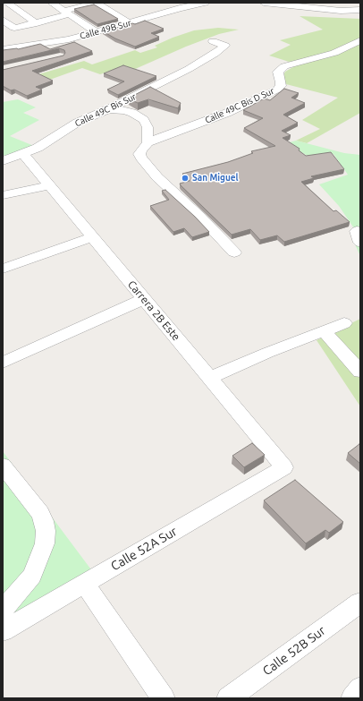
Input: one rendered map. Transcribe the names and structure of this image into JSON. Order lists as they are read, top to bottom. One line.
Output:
{"streets":{"street":["Calle 49B Sur","Calle 49C Bis D Sur","Calle 49C Bis Sur","Carrera 2B Este","Calle 52A Sur","Calle 52B Sur"]},"crossings":[["Calle 49C Bis Sur","Carrera 2B Este"],["Carrera 2B Este","Calle 52A Sur"]],"places":["San Miguel"]}
